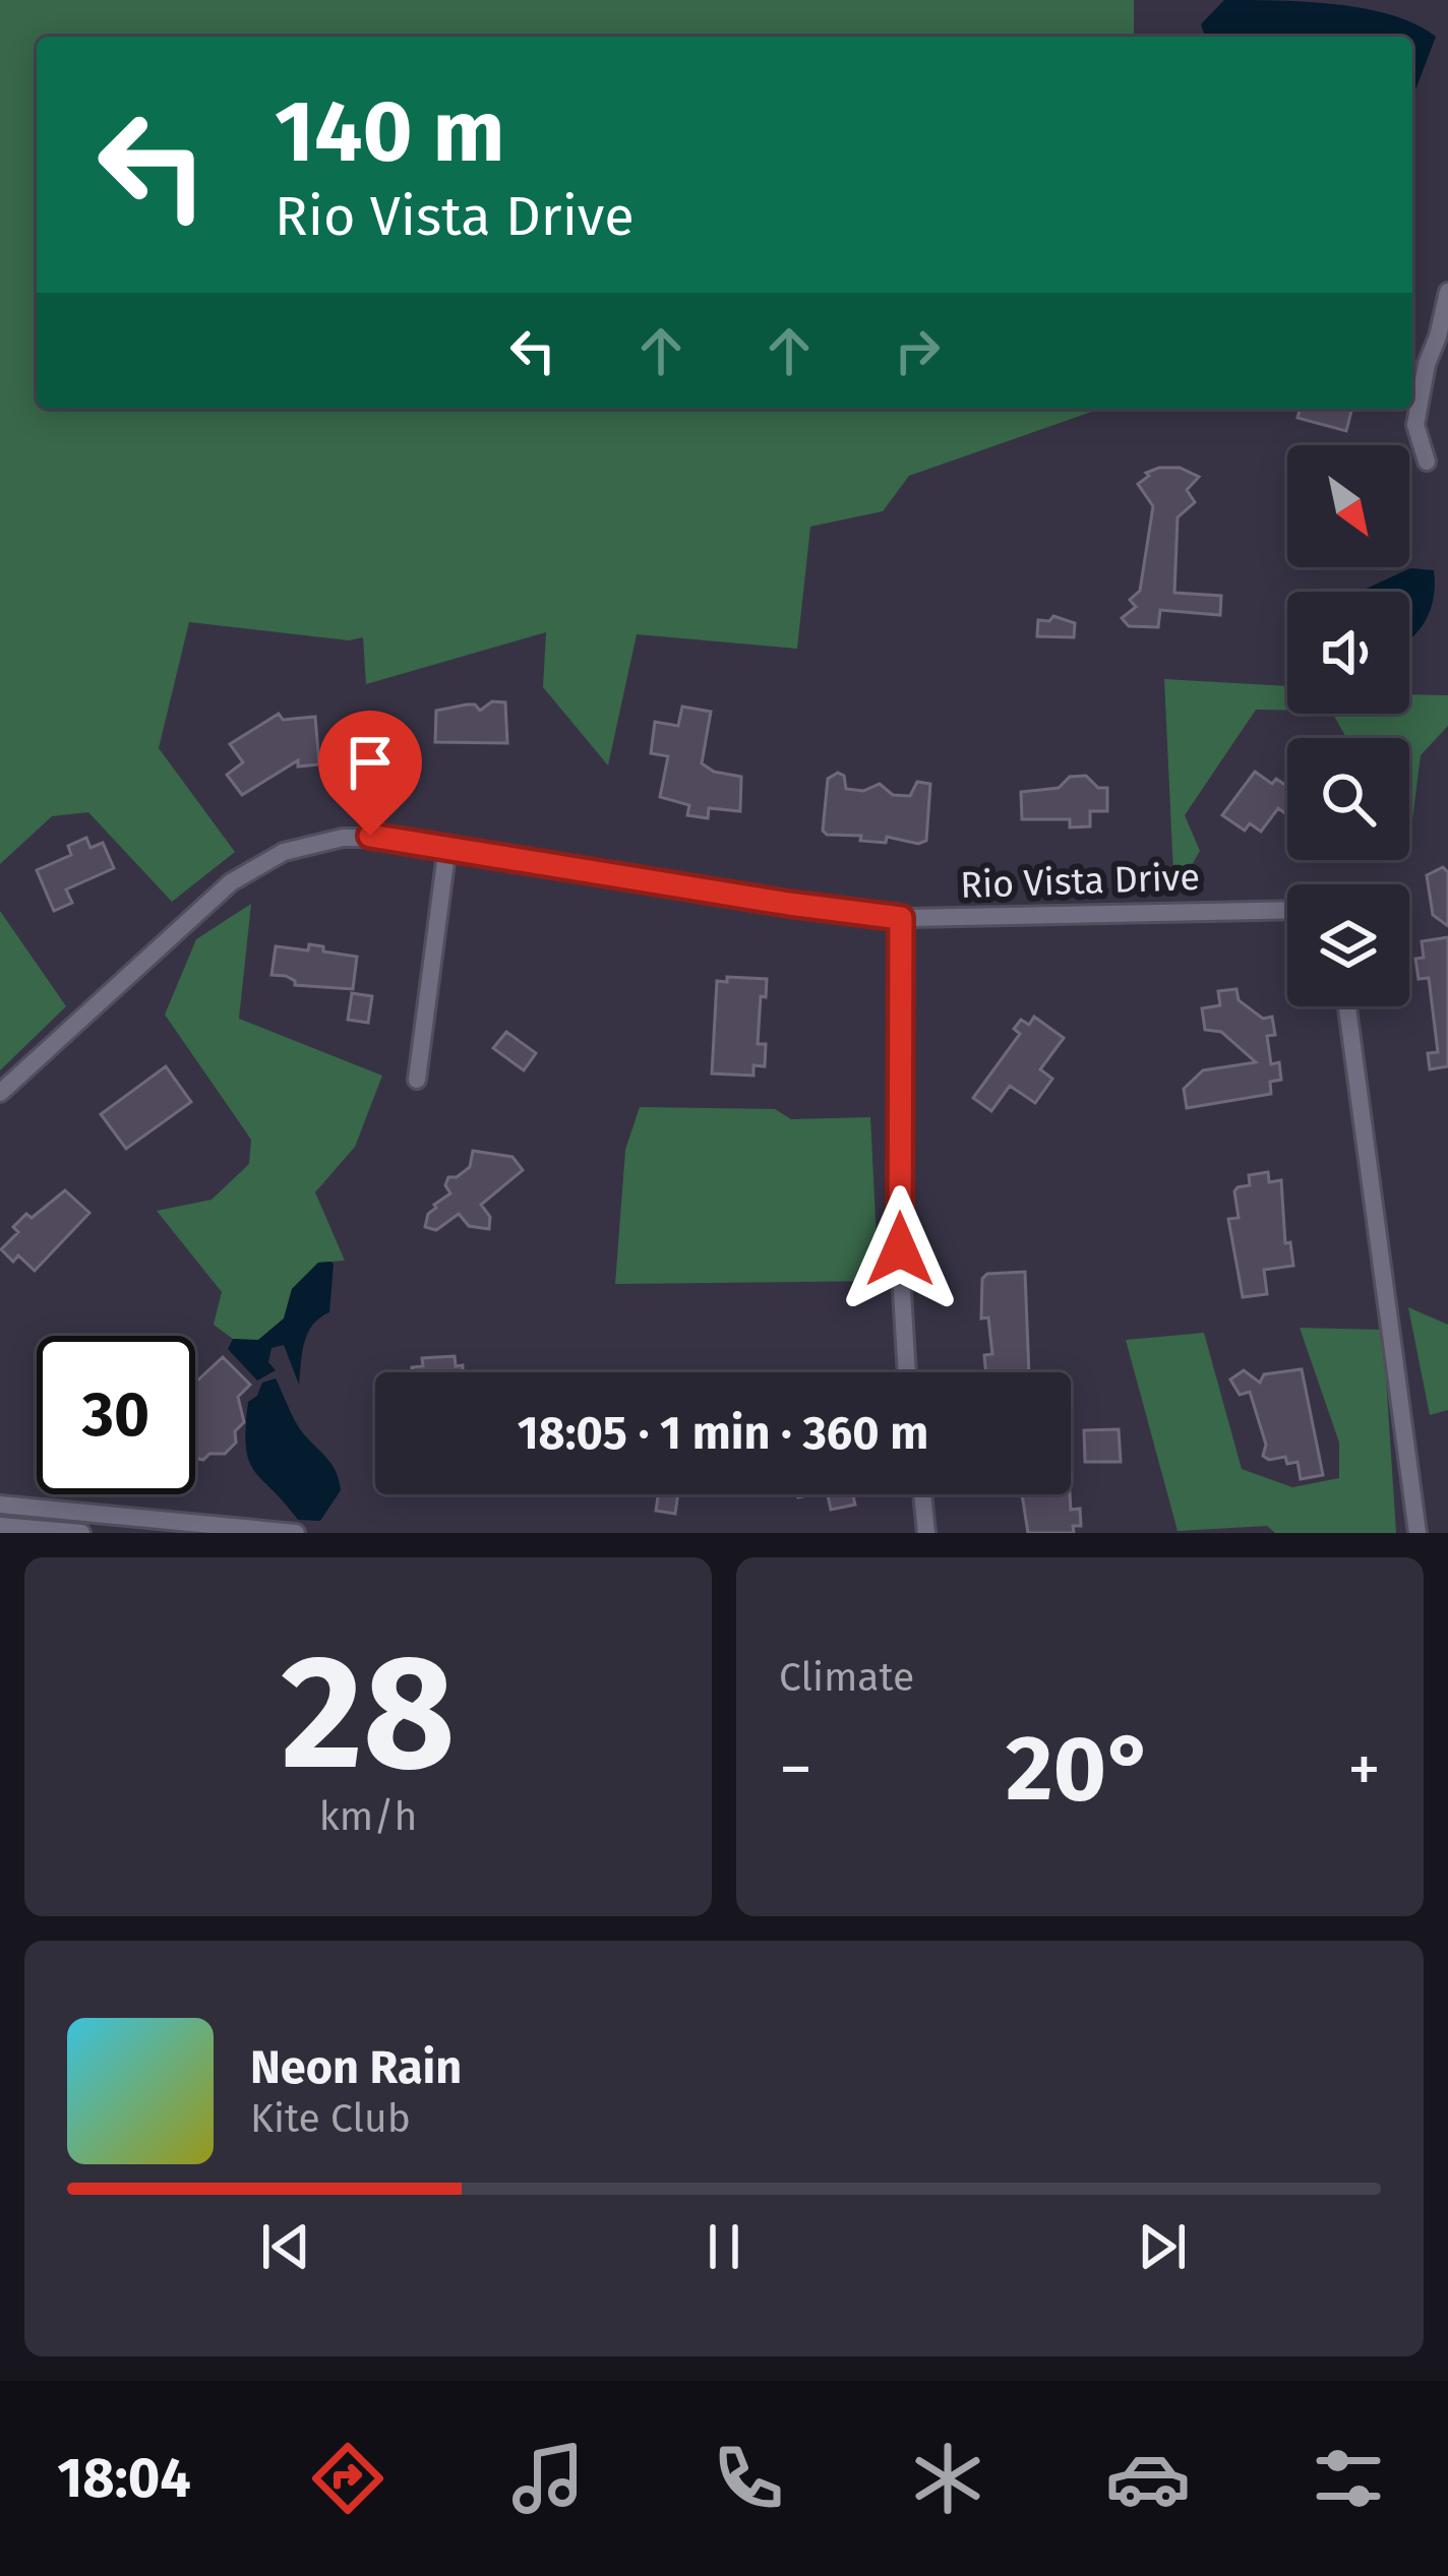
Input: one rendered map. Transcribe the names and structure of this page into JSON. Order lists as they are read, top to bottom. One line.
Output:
{"streets":{"street":["Rio Vista Drive"]},"north":"bottom right","page":{"turn":["140 m","Rio Vista Drive"],"limit":"30","trip":"18:05 · 1 min · 360 m","tile":[["28","km/h"],"Climate"],"heat":["−","20°","+"],"song":["Neon Rain","Kite Club"],"tabs":"18:04"}}
